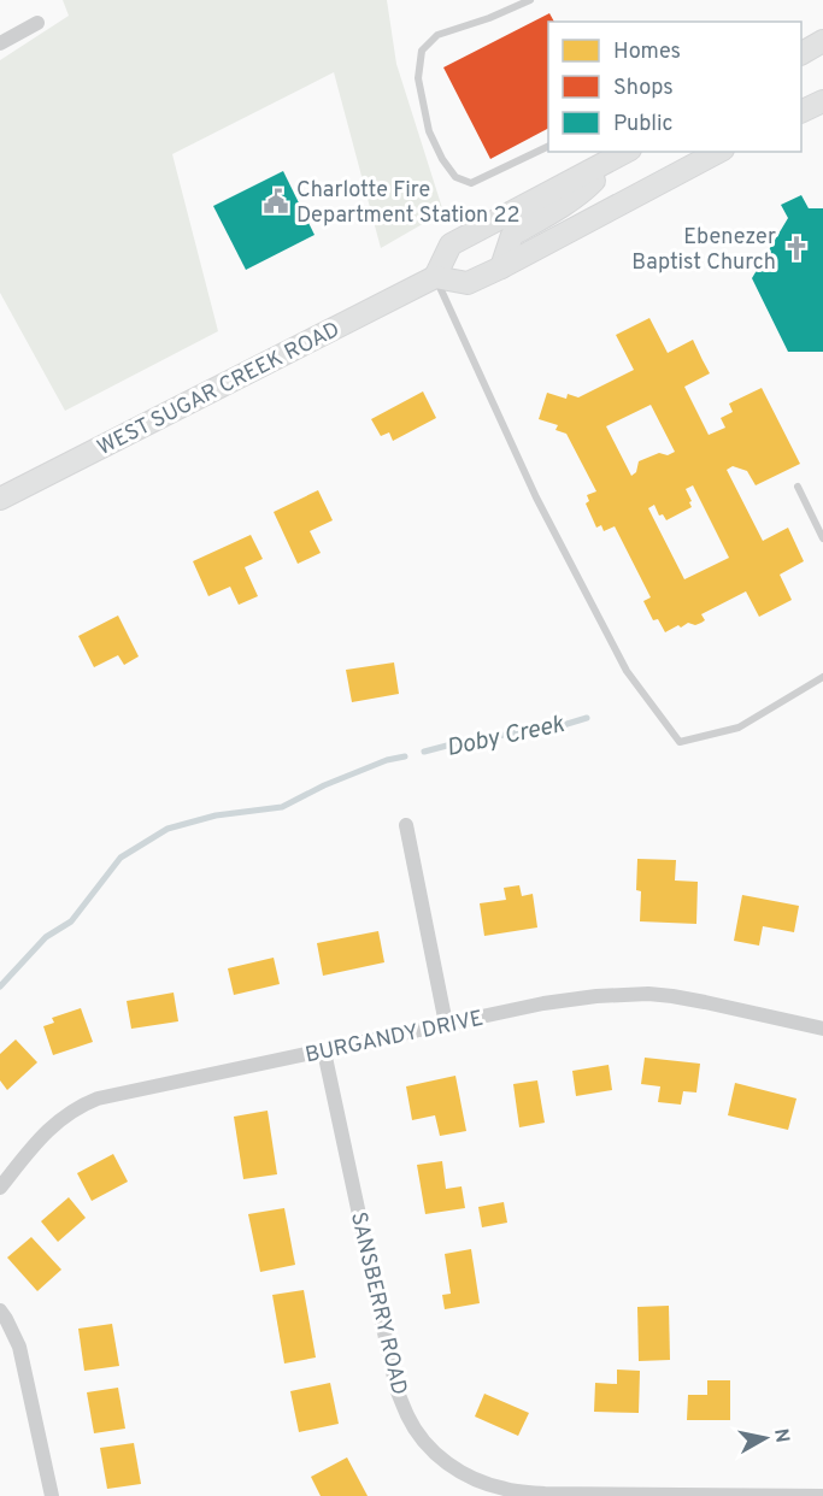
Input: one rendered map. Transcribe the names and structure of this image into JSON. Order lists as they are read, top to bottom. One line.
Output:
{"streets":{"main road":["WEST SUGAR CREEK ROAD"],"street":["BURGANDY DRIVE","SANSBERRY ROAD"]},"crossings":[["BURGANDY DRIVE","SANSBERRY ROAD"]],"water":["Doby Creek"],"places":{"public building":["Charlotte Fire Department Station 22"],"church":["Ebenezer Baptist Church"]},"legend":["Homes","Shops","Public"],"north":"right"}
